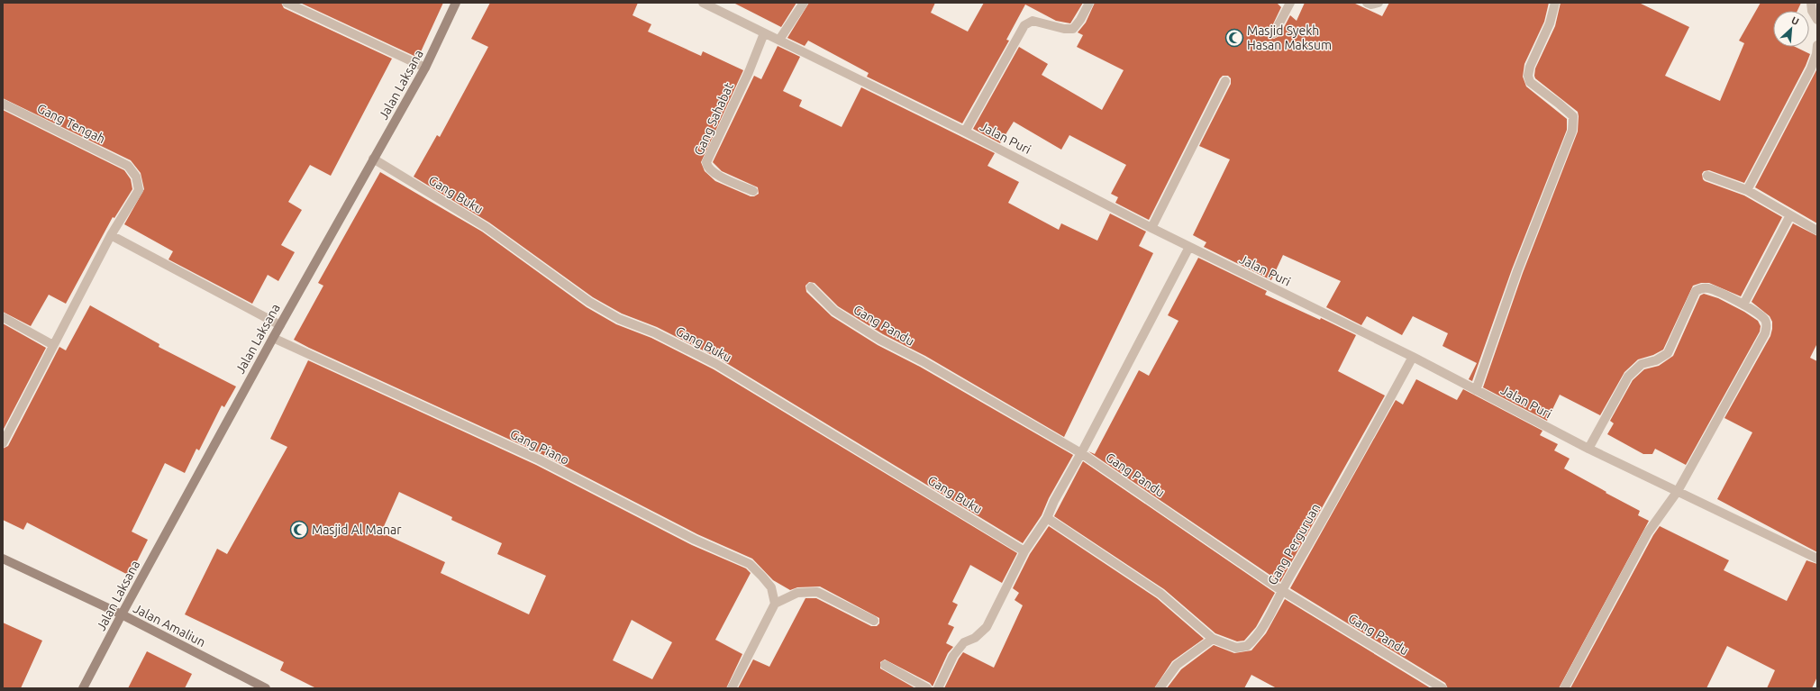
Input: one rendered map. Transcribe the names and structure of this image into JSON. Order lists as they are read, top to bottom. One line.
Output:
{"streets":{"street":["Jalan Laksana","Gang Sahabat","Gang Tengah","Jalan Puri","Gang Buku","Gang Pandu","Gang Piano","Gang Perguruan","Jalan Amaliun"]},"crossings":[["Jalan Laksana","Gang Buku"],["Jalan Laksana","Gang Piano"],["Jalan Laksana","Jalan Amaliun"],["Gang Sahabat","Jalan Puri"],["Jalan Puri","Gang Perguruan"],["Gang Pandu","Gang Perguruan"]],"places":{"mosque":["Masjid Syekh Hasan Maksum","Masjid Al Manar"]},"north":"top right"}
